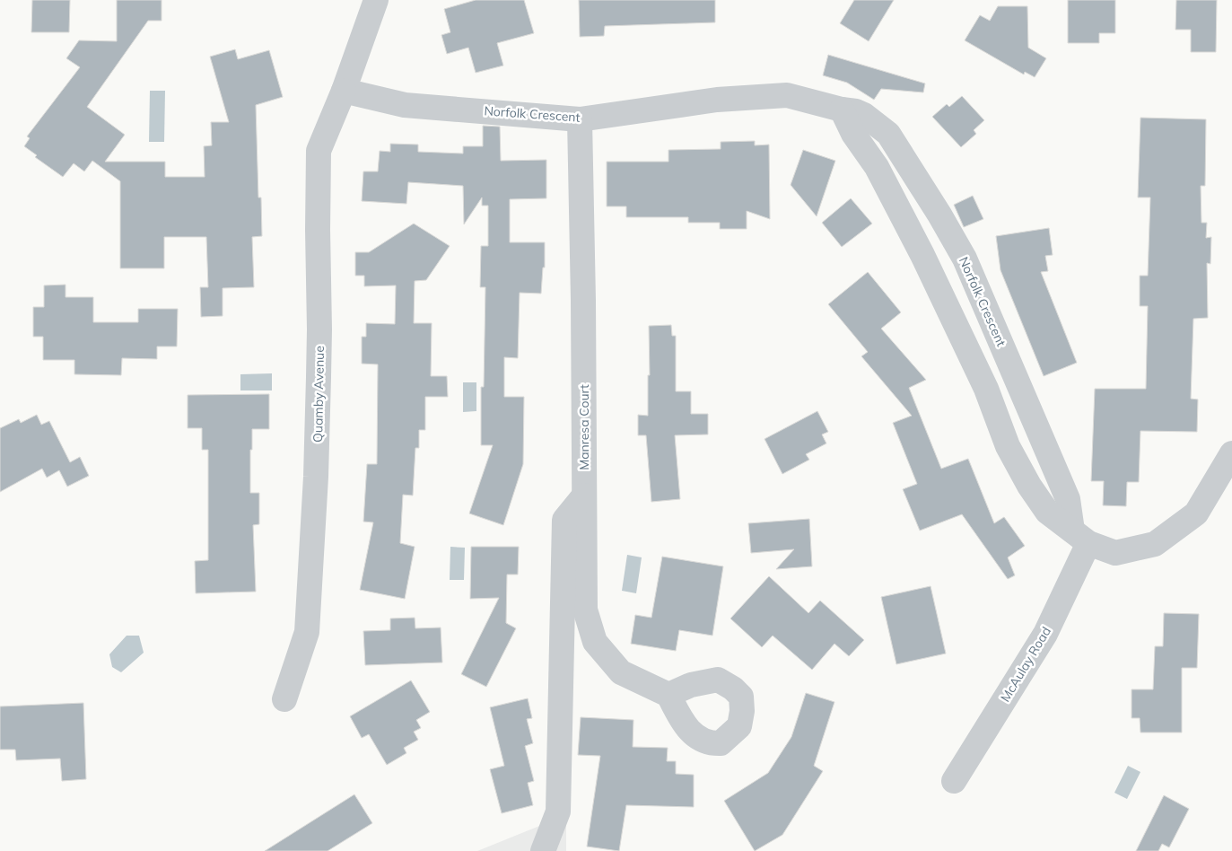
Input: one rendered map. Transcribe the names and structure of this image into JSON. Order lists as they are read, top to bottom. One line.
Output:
{"streets":{"street":["Norfolk Crescent","Quamby Avenue","Manresa Court","McAulay Road"]},"crossings":[["Norfolk Crescent","Quamby Avenue"],["Norfolk Crescent","Manresa Court"],["Norfolk Crescent","McAulay Road"]]}
